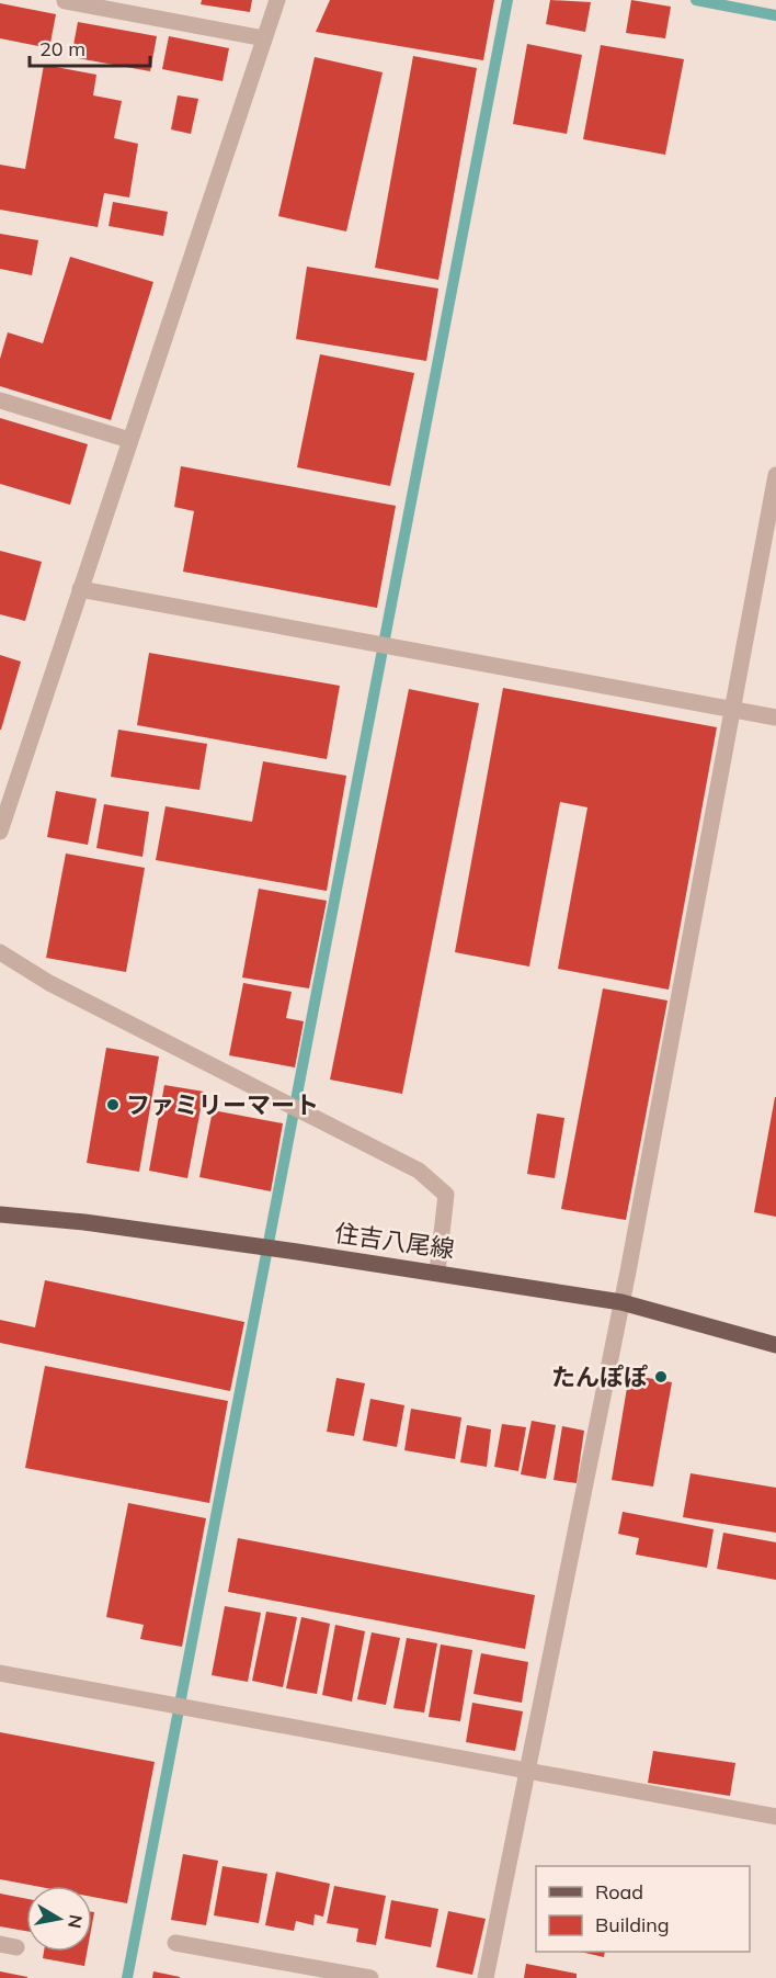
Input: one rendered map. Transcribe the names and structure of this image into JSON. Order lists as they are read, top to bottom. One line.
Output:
{"streets":{"main road":["住吉八尾線"]},"places":["ファミリーマート","たんぽぽ"],"legend":["Road","Building"],"scale_bar":"20 m","north":"right"}
